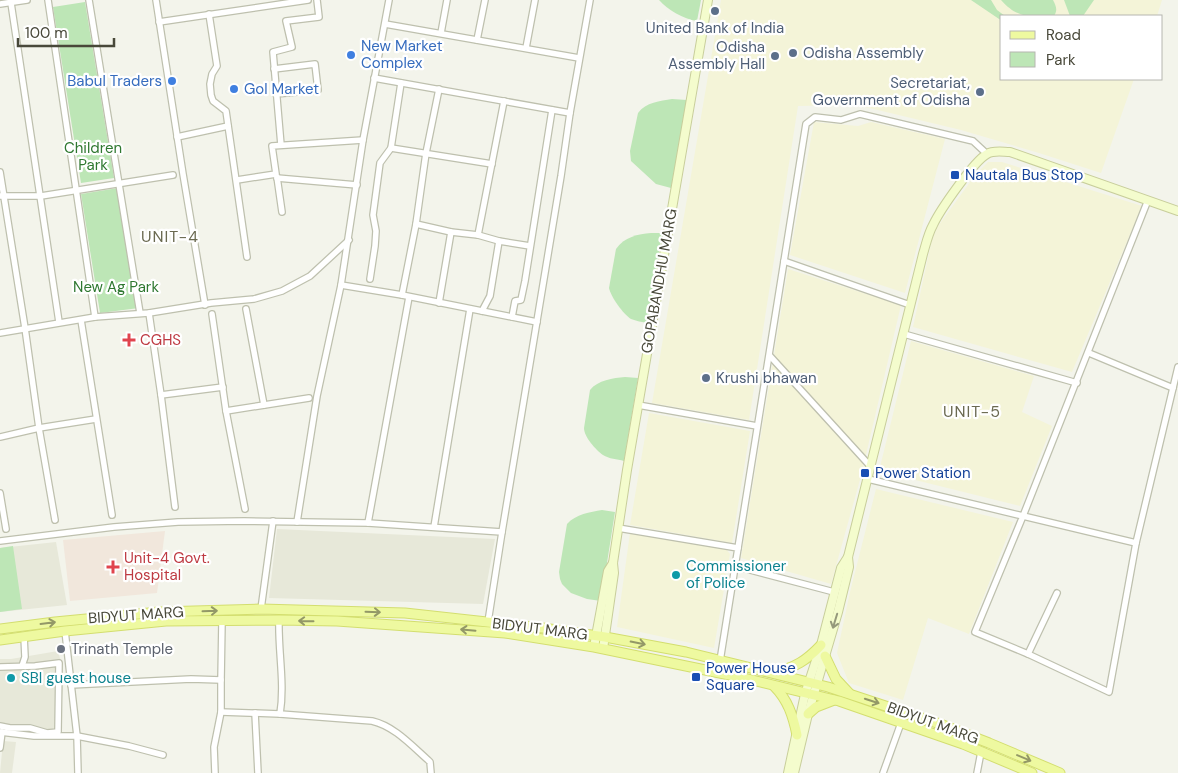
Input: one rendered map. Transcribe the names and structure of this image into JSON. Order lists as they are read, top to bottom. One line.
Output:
{"streets":{"main road":["BIDYUT MARG"],"street":["GOPABANDHU MARG"]},"crossings":[["GOPABANDHU MARG","BIDYUT MARG"]],"districts":["UNIT-4","UNIT-5"],"parks":["Children Park","New Ag Park"],"places":{"other":["United Bank of India","Odisha Assembly","New Market Complex","Odisha Assembly Hall","Babul Traders","Gol Market","Secretariat, Government of Odisha","Krushi bhawan","Commissioner of Police","Trinath Temple","SBI guest house"],"transit":["Nautala Bus Stop","Power Station","Power House Square"],"health":["CGHS","Unit-4 Govt. Hospital"]},"legend":["Road","Park"],"scale_bar":"100 m"}
